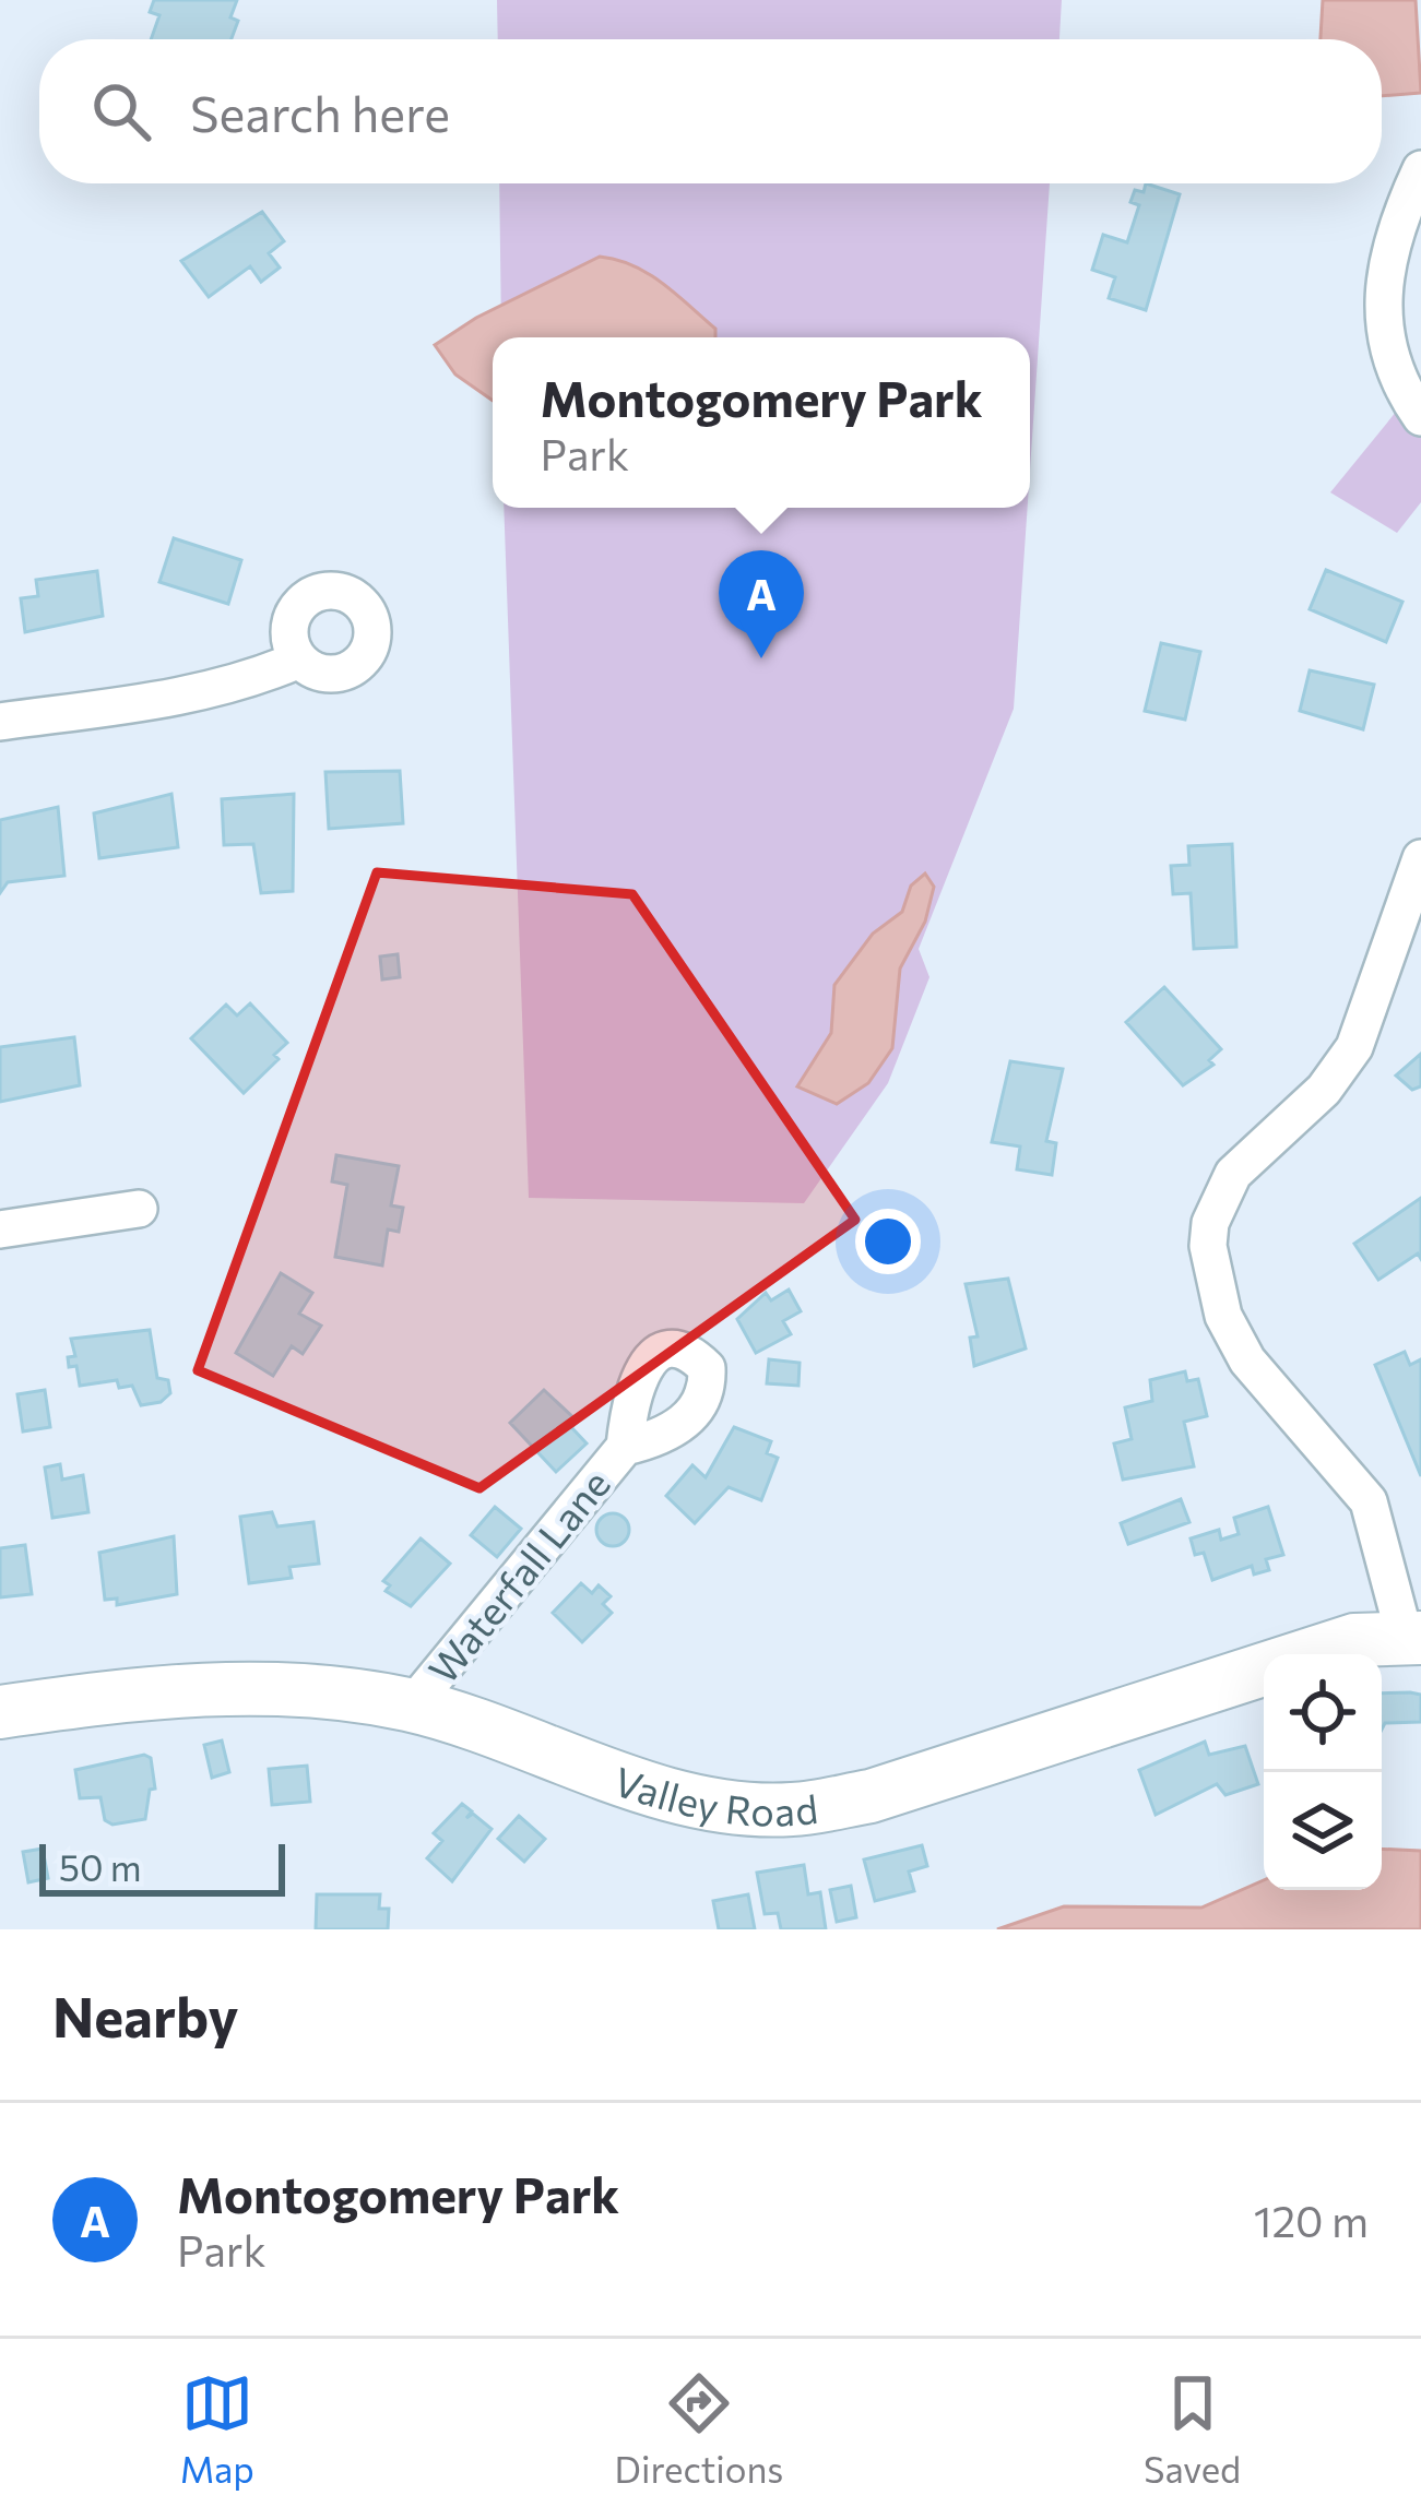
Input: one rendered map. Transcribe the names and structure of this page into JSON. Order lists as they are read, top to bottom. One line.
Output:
{"streets":{"main road":["Valley Road"],"street":["Waterfall Lane"]},"crossings":[["Waterfall Lane","Valley Road"]],"scale_bar":"50 m","page":{"search":"Search here","popup":["Montogomery Park","Park"],"pins":"A","scale":"50 m","heading":"Nearby","list":[{"mark":"A","name":"Montogomery Park","note":"Park","value":"120 m"}],"nav":["Map","Directions","Saved"]}}
